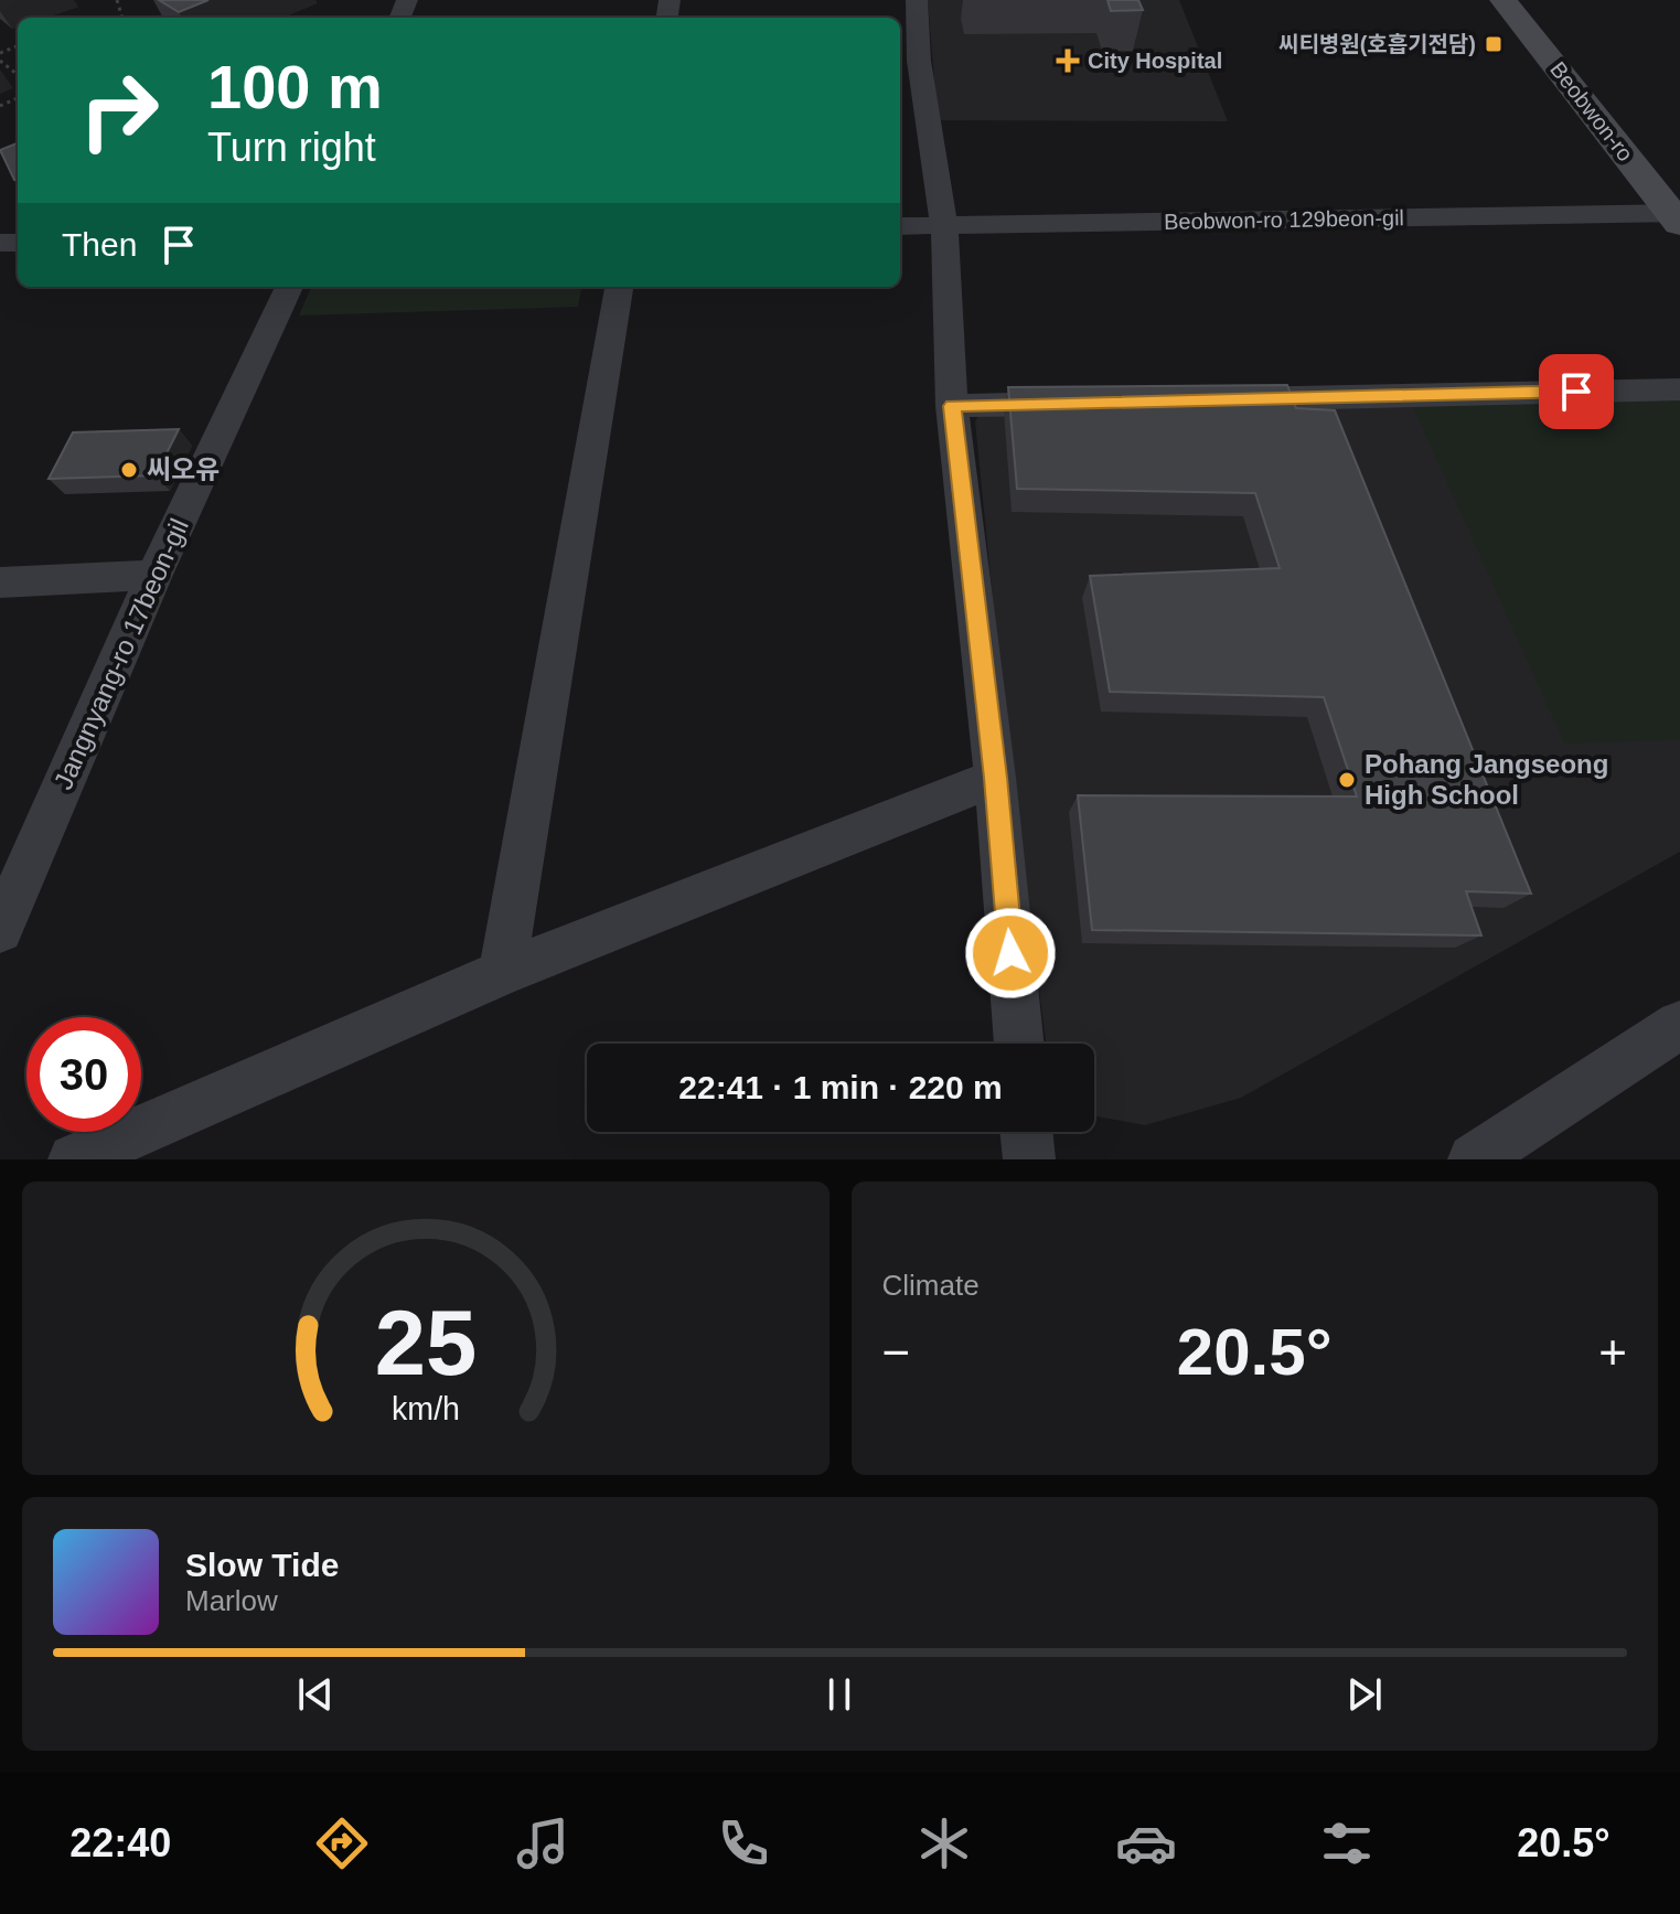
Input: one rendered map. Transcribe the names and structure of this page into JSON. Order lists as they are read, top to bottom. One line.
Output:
{"streets":{"main road":["Beobwon-ro"],"street":["Beobwon-ro 129beon-gil","Jangnyang-ro 17beon-gil"]},"crossings":[["Beobwon-ro","Beobwon-ro 129beon-gil"]],"places":{"transit":["씨티병원(호흡기전담)"],"health":["City Hospital"],"other":["씨오유","Pohang Jangseong High School"]},"page":{"turn":["100 m","Turn right"],"then":"Then","limit":"30","trip":"22:41 · 1 min · 220 m","tile":"Climate","heat":["−","20.5°","+"],"song":["Slow Tide","Marlow"],"tabs":["22:40","20.5°"],"gauge":["25","km/h"]}}
